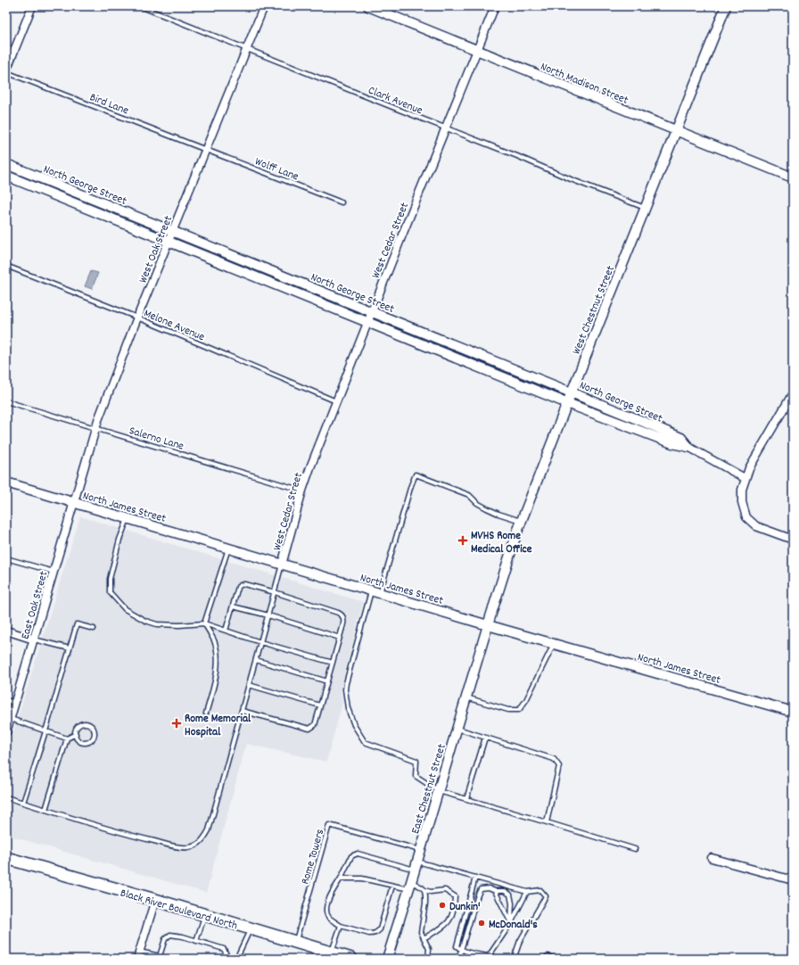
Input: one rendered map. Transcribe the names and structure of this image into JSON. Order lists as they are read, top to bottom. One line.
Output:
{"streets":{"main road":["Black River Boulevard North"],"street":["North Madison Street","North George Street","West Cedar Street","West Oak Street","West Chestnut Street","North James Street","East Oak Street","East Chestnut Street"],"lane":["Clark Avenue","Bird Lane","Wolff Lane","Melone Avenue","Salerno Lane","Rome Towers"]},"crossings":[["North Madison Street","West Cedar Street"],["North Madison Street","West Chestnut Street"],["Clark Avenue","West Cedar Street"],["Clark Avenue","West Oak Street"],["Clark Avenue","West Chestnut Street"],["Bird Lane","Wolff Lane"],["Bird Lane","West Oak Street"],["Wolff Lane","West Oak Street"],["North George Street","West Cedar Street"],["North George Street","West Oak Street"],["North George Street","West Chestnut Street"],["West Cedar Street","Melone Avenue"],["West Cedar Street","Salerno Lane"],["West Cedar Street","North James Street"],["West Oak Street","Melone Avenue"],["West Oak Street","Salerno Lane"],["West Oak Street","North James Street"],["West Oak Street","East Oak Street"],["West Chestnut Street","North James Street"],["West Chestnut Street","East Chestnut Street"],["North James Street","East Oak Street"],["North James Street","East Chestnut Street"],["East Chestnut Street","Rome Towers"],["Rome Towers","Black River Boulevard North"]],"places":{"health":["MVHS Rome Medical Office","Rome Memorial Hospital"],"other":["Dunkin'","McDonald's"]}}
